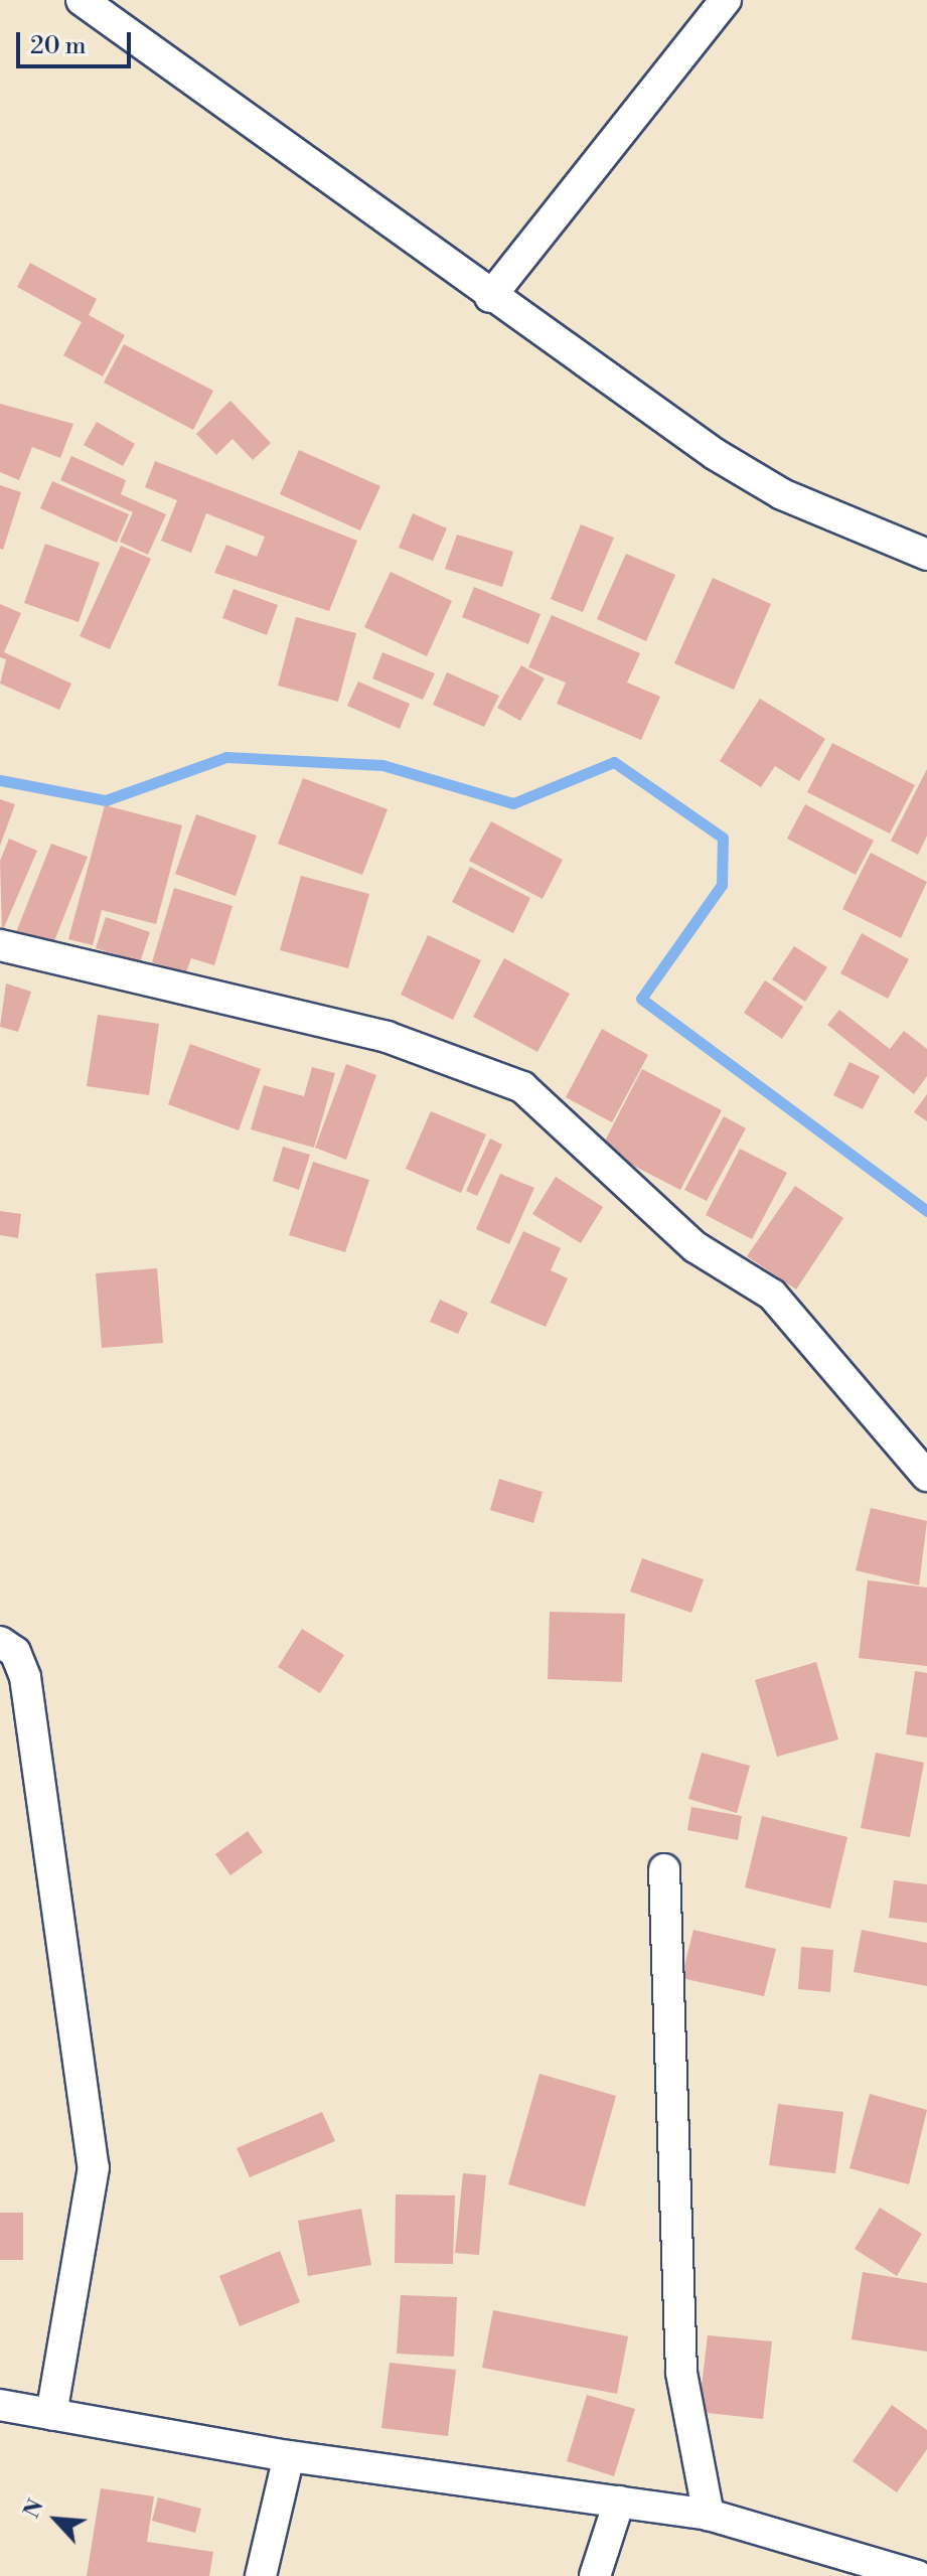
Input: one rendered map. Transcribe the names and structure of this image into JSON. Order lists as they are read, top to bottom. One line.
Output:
{"scale_bar":"20 m","north":"top left"}
